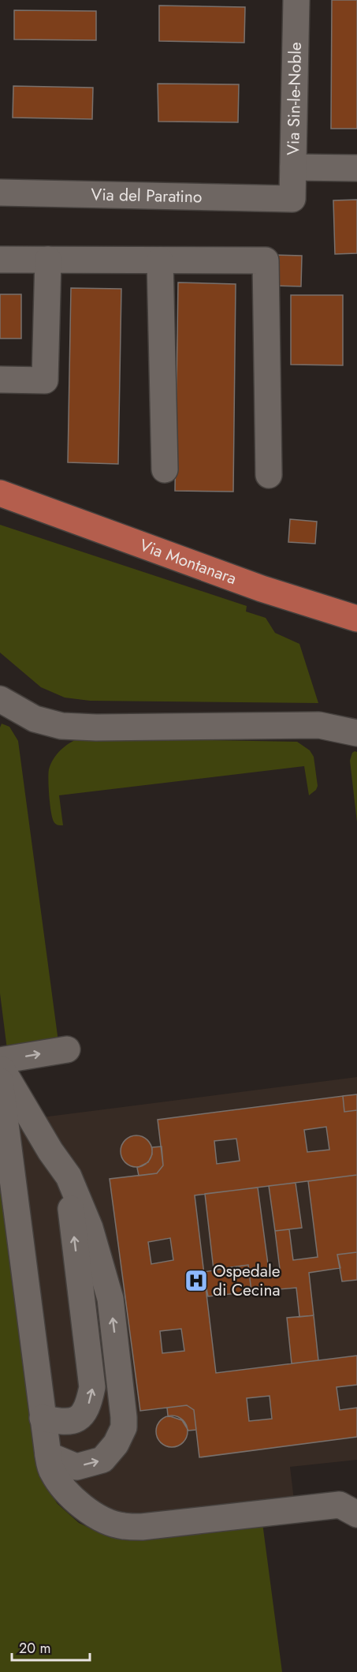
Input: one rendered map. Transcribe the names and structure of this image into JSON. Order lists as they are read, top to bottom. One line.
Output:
{"streets":{"main road":["Via Montanara"],"street":["Via Sin-le-Noble","Via del Paratino"]},"crossings":[["Via Sin-le-Noble","Via del Paratino"]],"places":{"hospital":["Ospedale di Cecina"]},"scale_bar":"20 m"}
